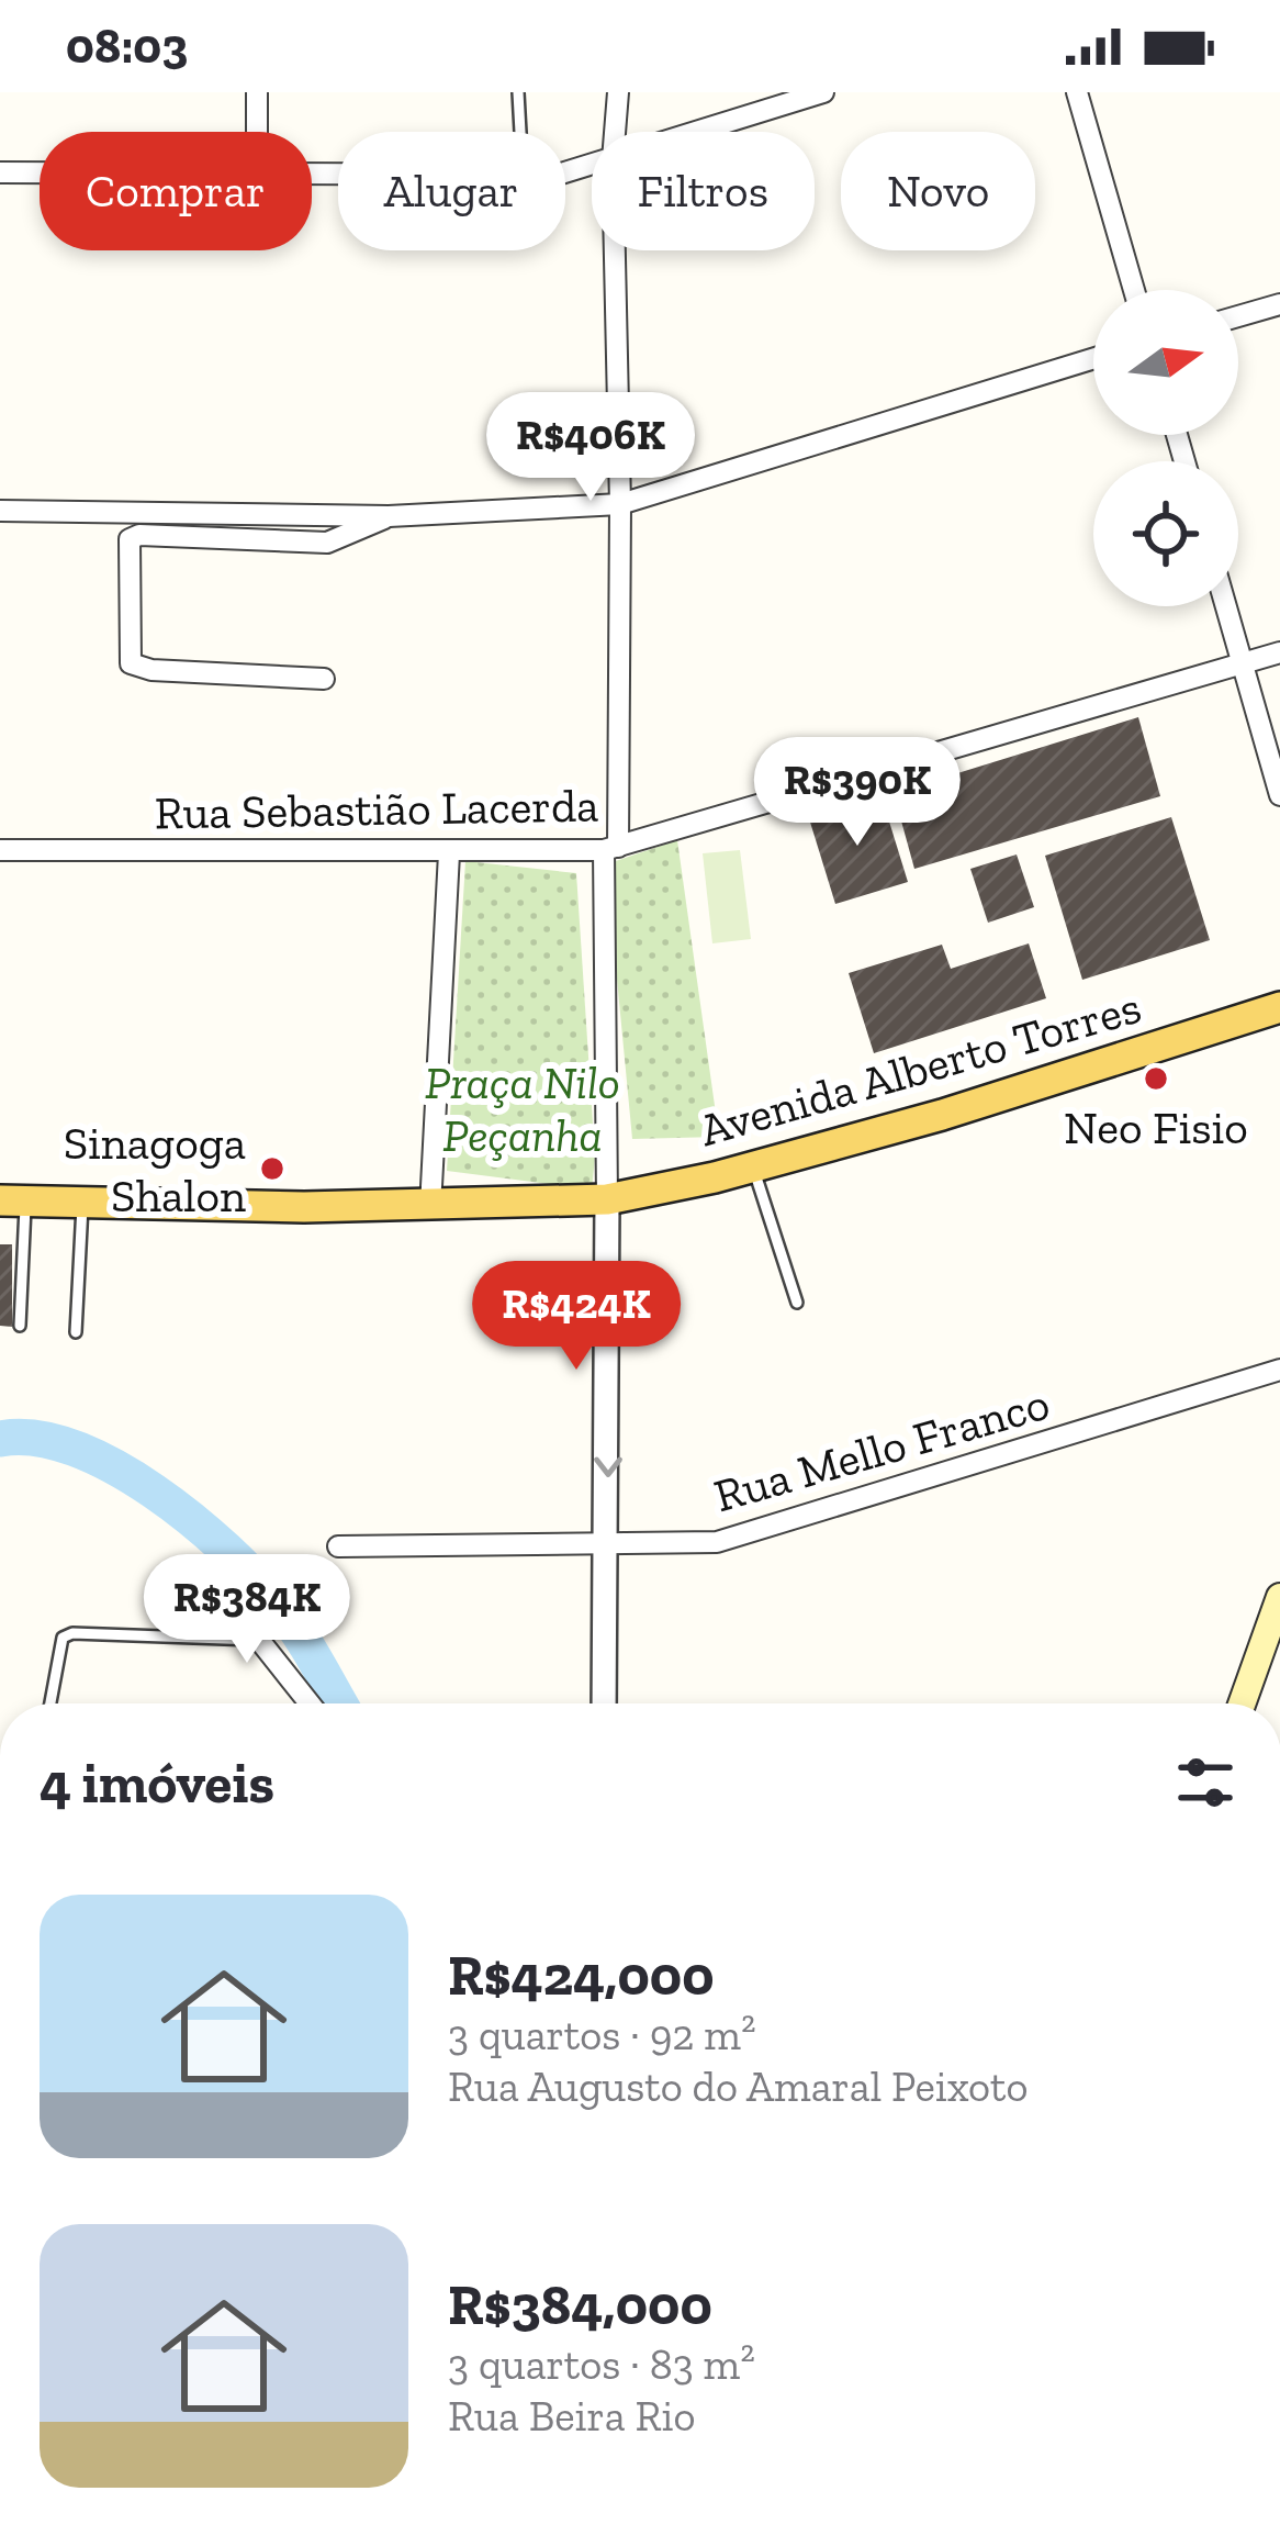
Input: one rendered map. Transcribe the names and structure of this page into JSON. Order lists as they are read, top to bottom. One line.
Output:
{"streets":{"main road":["Avenida Alberto Torres"],"street":["Rua Sebastião Lacerda","Rua Mello Franco"]},"parks":["Praça Nilo Peçanha"],"places":["Neo Fisio","Sinagoga Shalon"],"north":"right","page":{"status":"08:03","chip":["Comprar","Alugar","Filtros","Novo"],"price":["R$406K","R$390K","R$424K","R$384K"],"heading":"4 imóveis","list":[{"name":"R$424,000","note":"3 quartos · 92 m² · Rua Augusto do Amaral Peixoto"},{"name":"R$384,000","note":"3 quartos · 83 m² · Rua Beira Rio"}]}}
